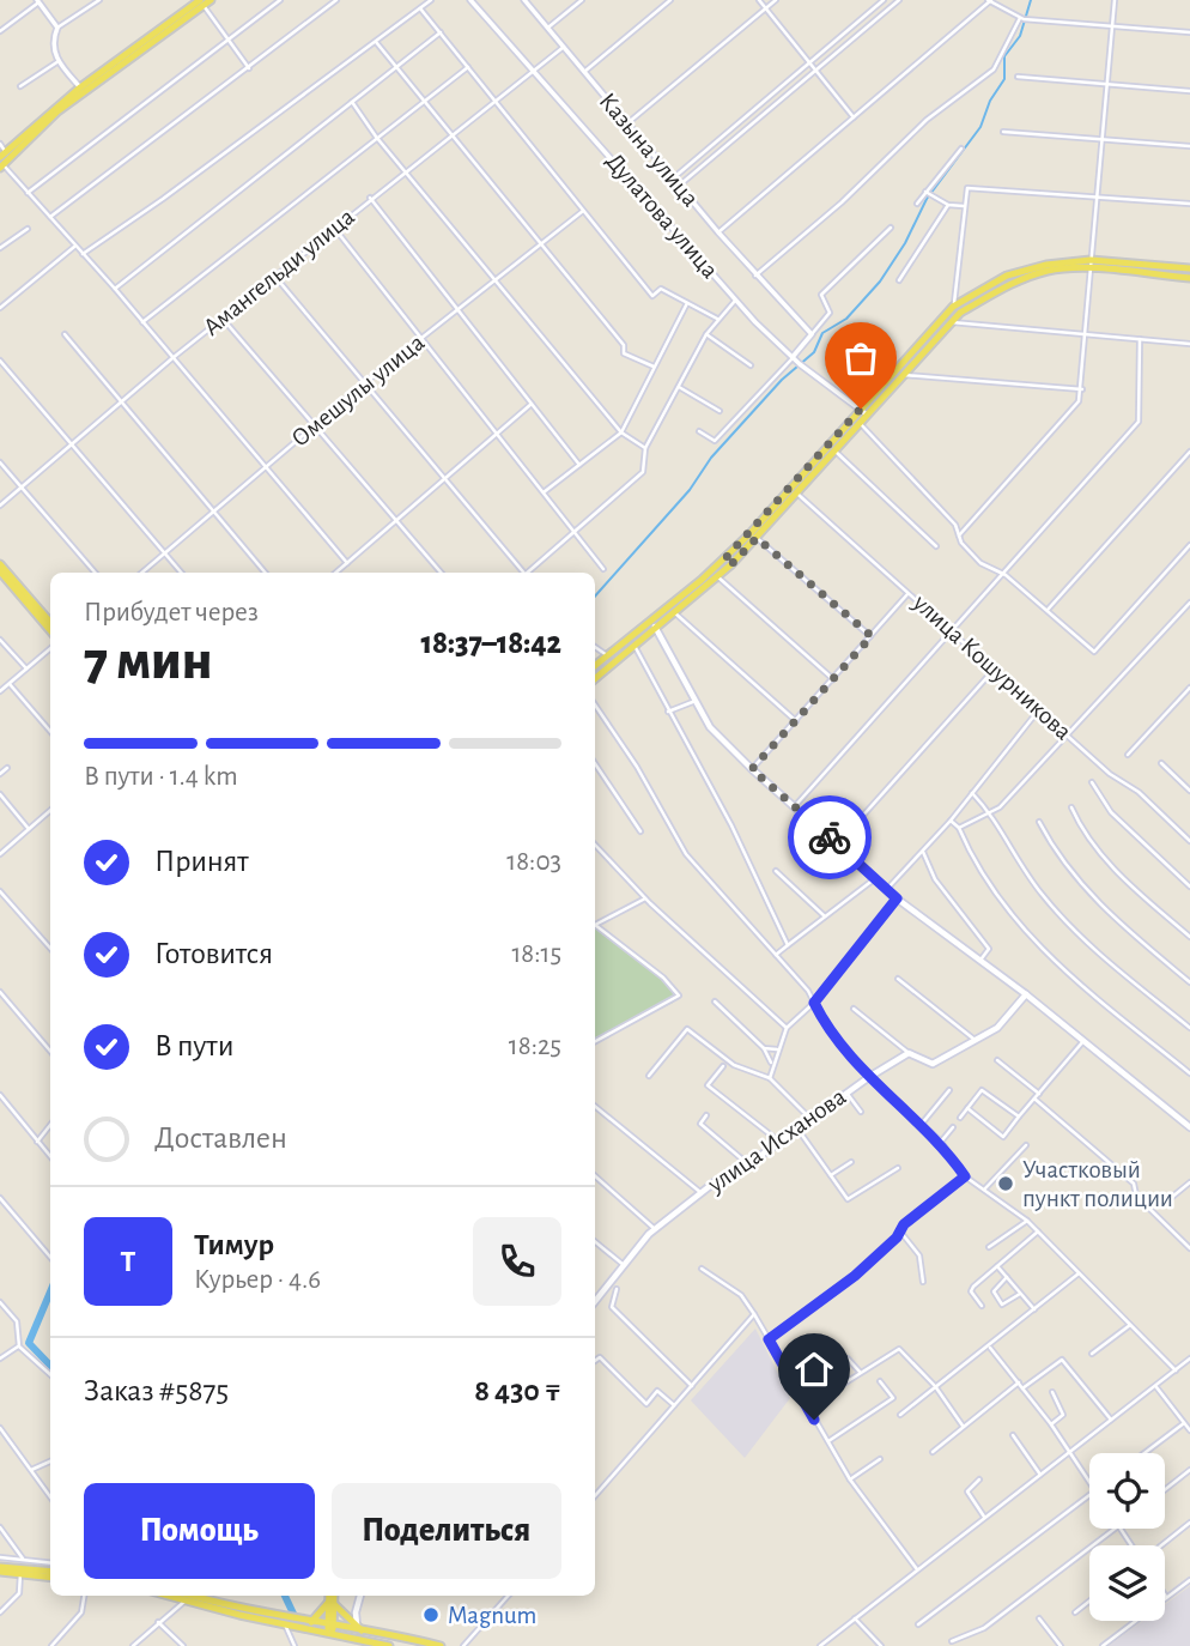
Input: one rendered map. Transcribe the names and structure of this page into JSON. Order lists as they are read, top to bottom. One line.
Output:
{"streets":{"main road":["улица Исханова"],"street":["Казына улица","Дулатова улица","Амангельди улица","Омешулы улица","улица Кошурникова"]},"crossings":[["Казына улица","Амангельди улица"],["Дулатова улица","Амангельди улица"]],"places":["Участковый пункт полиции","Magnum"],"page":{"heading":["7 мин","Прибудет через","18:37–18:42"],"panel":["Тимур","Курьер · 4.6","Заказ #5875","8 430 ₸"],"bar":"В пути · 1.4 km","list":[["Принят","18:03"],["Готовится","18:15"],["В пути","18:25"],"Доставлен"],"round":"Т","buttons":["Помощь","Поделиться"]}}
